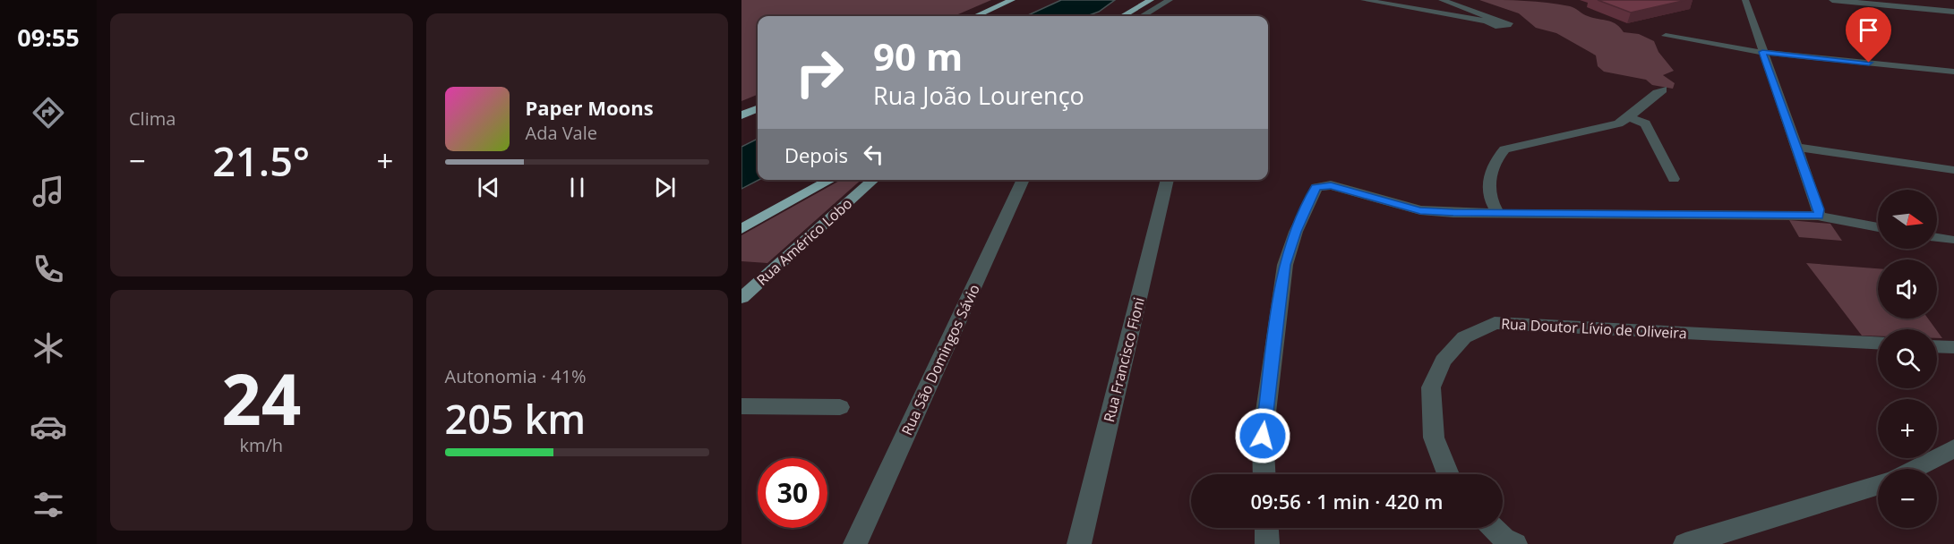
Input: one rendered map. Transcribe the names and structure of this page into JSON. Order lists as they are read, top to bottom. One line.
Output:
{"streets":{"main road":["Rua Américo Lobo"],"street":["Rua Doutor Lívio de Oliveira","Rua São Domingos Sávio","Rua Francisco Fioni"]},"north":"right","page":{"tabs":"09:55","tile":["Clima",["24","km/h"],["Autonomia · 41%","205 km"]],"turn":["90 m","Rua João Lourenço"],"song":["Paper Moons","Ada Vale"],"then":"Depois","heat":["−","21.5°","+"],"map_buttons":["+","−"],"limit":"30","trip":"09:56 · 1 min · 420 m"}}
